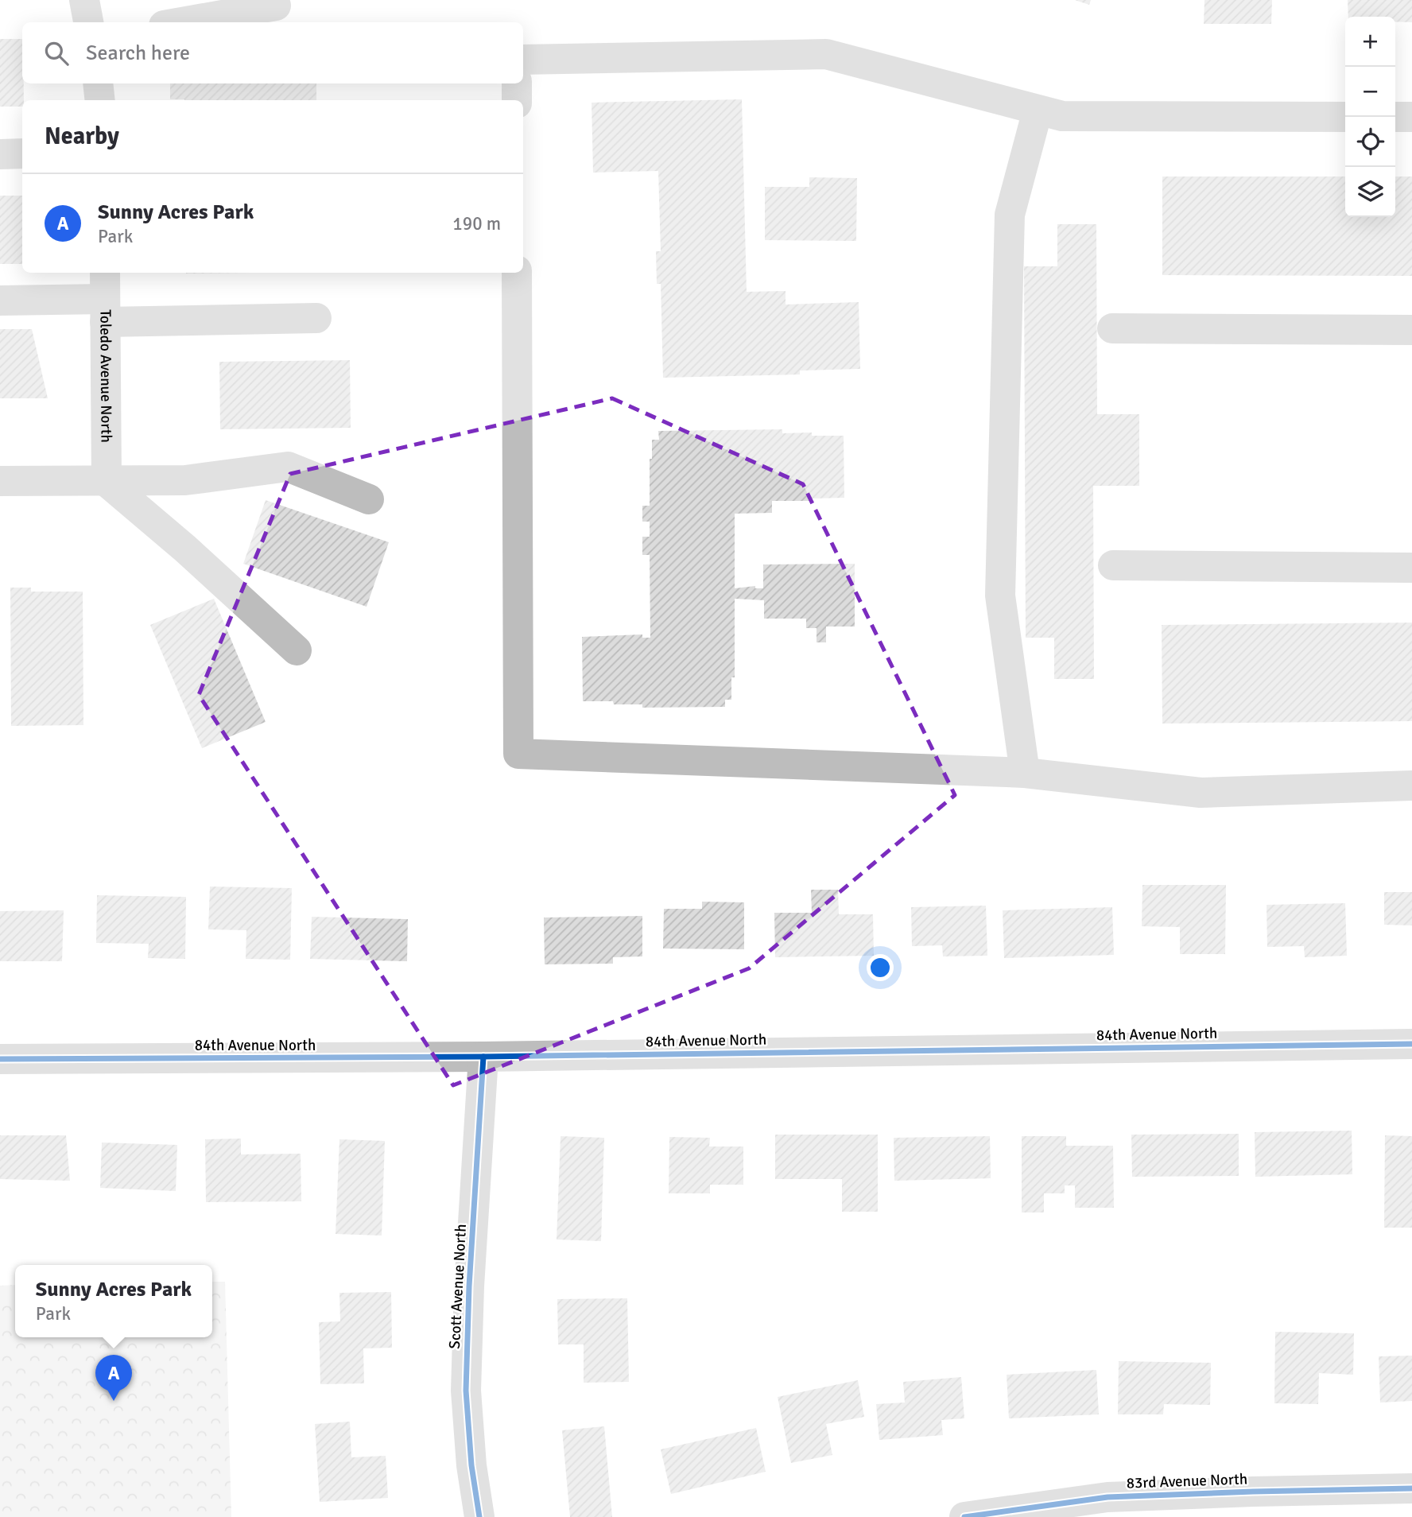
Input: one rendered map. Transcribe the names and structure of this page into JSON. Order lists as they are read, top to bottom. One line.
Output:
{"streets":{"street":["Toledo Avenue North","84th Avenue North","Scott Avenue North","83rd Avenue North"]},"crossings":[["84th Avenue North","Scott Avenue North"]],"page":{"map_buttons":["+","−"],"search":"Search here","heading":"Nearby","list":[{"mark":"A","name":"Sunny Acres Park","note":"Park","value":"190 m"}],"popup":["Sunny Acres Park","Park"],"pins":"A"}}
